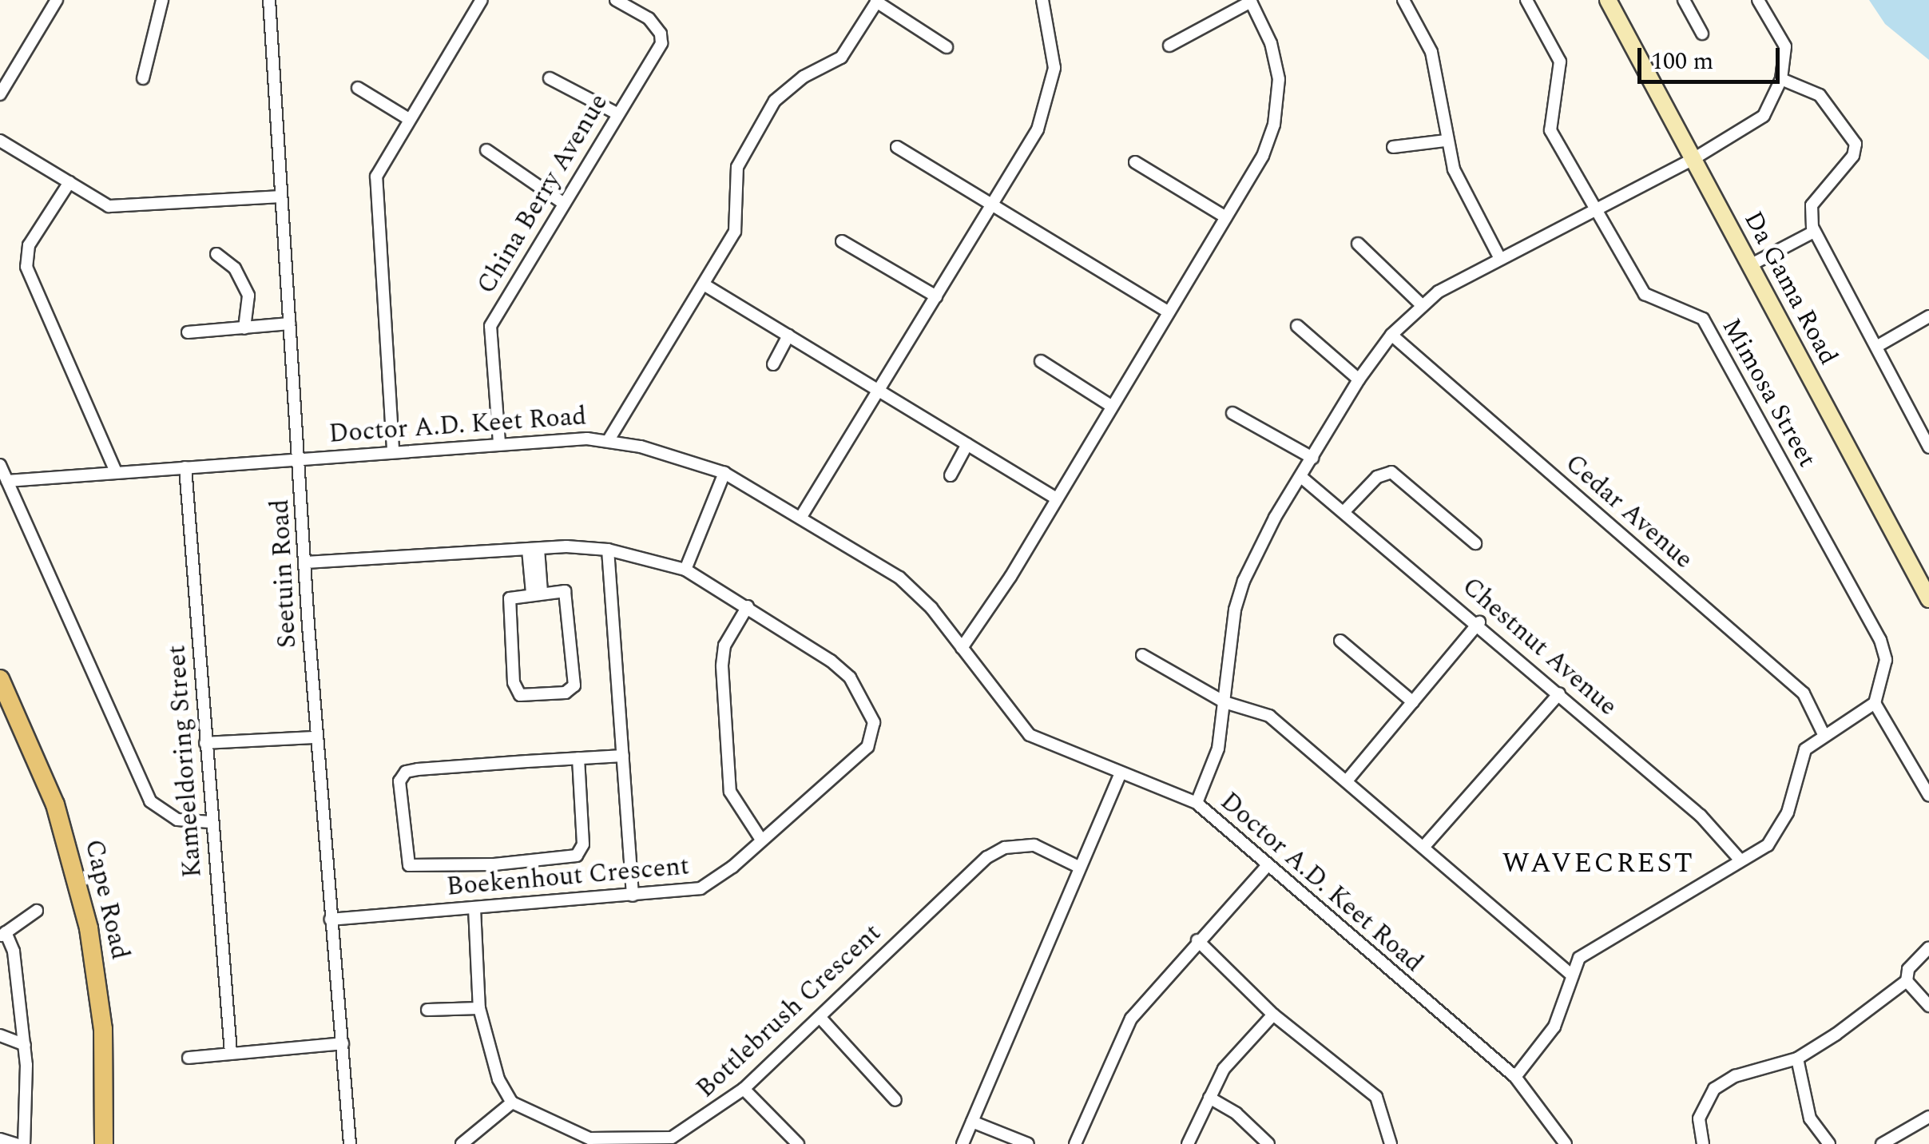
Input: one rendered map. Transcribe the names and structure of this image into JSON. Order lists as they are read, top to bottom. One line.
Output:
{"streets":{"main road":["Cape Road"],"street":["China Berry Avenue","Da Gama Road","Mimosa Street","Doctor A.D. Keet Road","Cedar Avenue","Seetuin Road","Chestnut Avenue","Kameeldoring Street","Boekenhout Crescent","Bottlebrush Crescent"]},"crossings":[["China Berry Avenue","Doctor A.D. Keet Road"],["Doctor A.D. Keet Road","Seetuin Road"],["Doctor A.D. Keet Road","Kameeldoring Street"],["Seetuin Road","Boekenhout Crescent"]],"districts":["WAVECREST"],"scale_bar":"100 m"}
